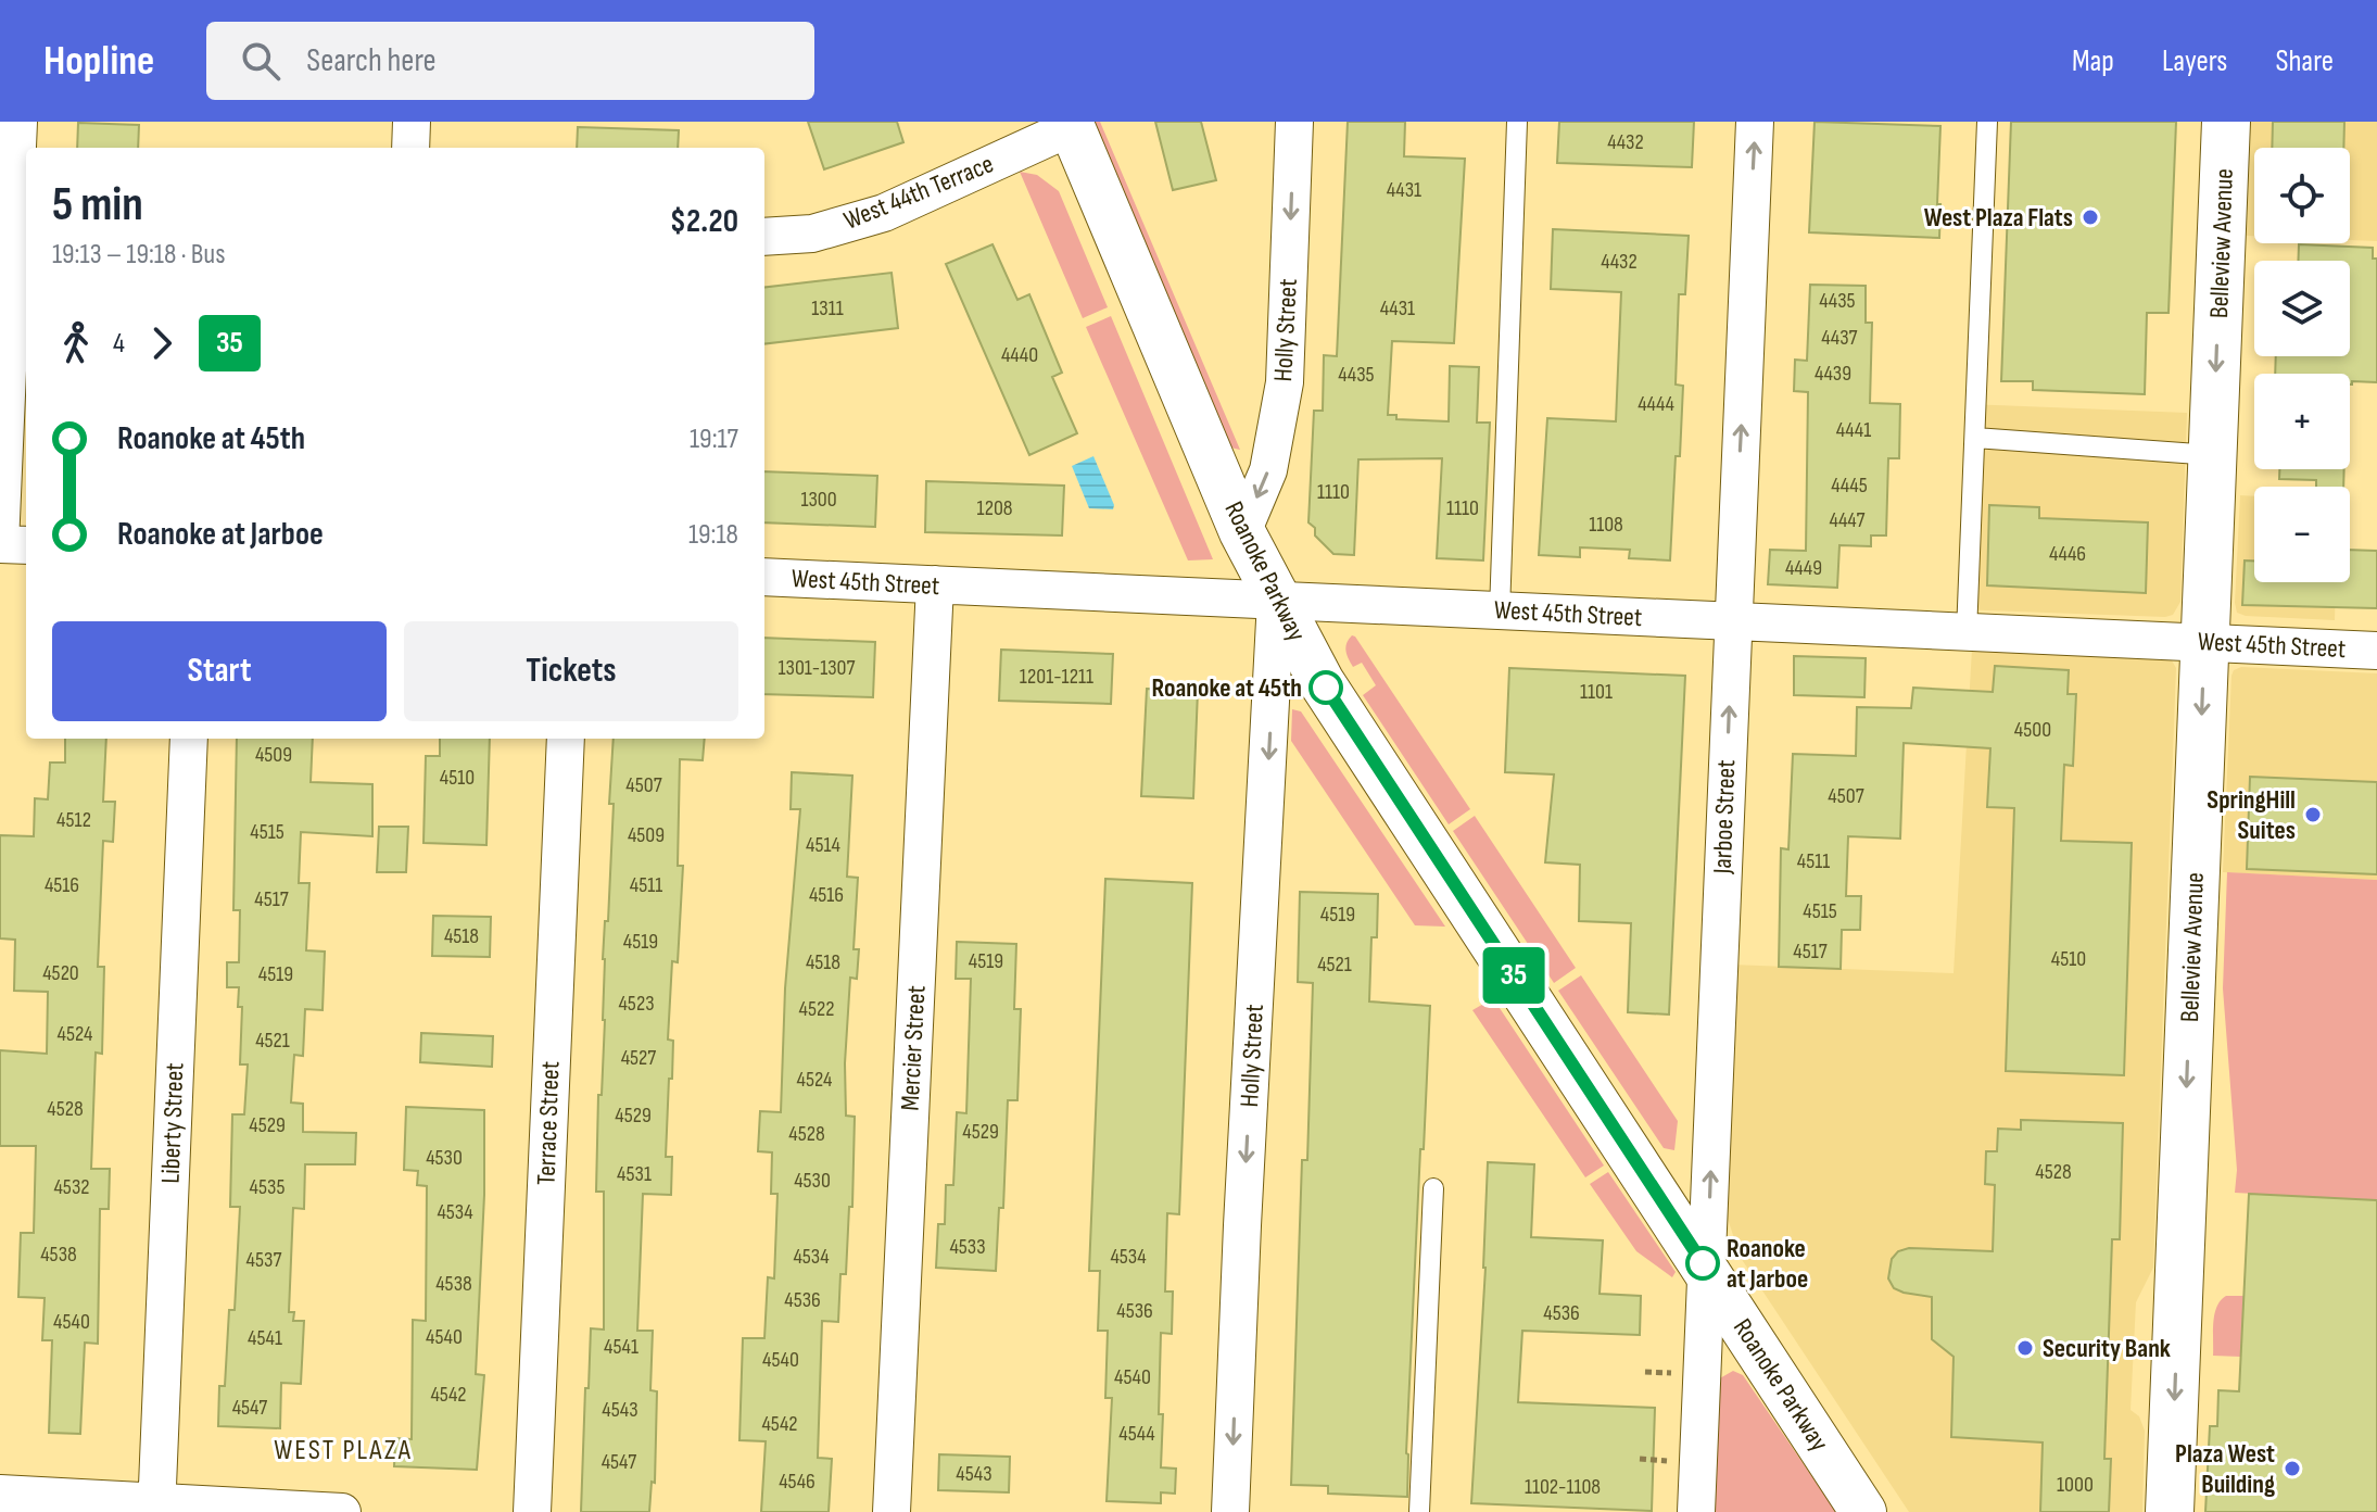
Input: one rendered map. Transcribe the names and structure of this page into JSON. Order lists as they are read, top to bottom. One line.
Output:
{"streets":{"main road":["Belleview Avenue"],"street":["West 44th Terrace","Holly Street","Roanoke Parkway","West 45th Street","Jarboe Street","Mercier Street","Liberty Street","Terrace Street"]},"crossings":[["West 44th Terrace","Roanoke Parkway"],["Belleview Avenue","West 45th Street"],["Holly Street","Roanoke Parkway"],["Holly Street","West 45th Street"],["Roanoke Parkway","West 45th Street"],["Roanoke Parkway","Jarboe Street"],["West 45th Street","Jarboe Street"],["West 45th Street","Mercier Street"]],"one_way":["Belleview Avenue","Holly Street","Jarboe Street"],"districts":["WEST PLAZA"],"places":["West Plaza Flats","Roanoke at 45th","SpringHill Suites","Roanoke at Jarboe","Security Bank","Plaza West Building"],"lines":["bus line 35"],"house_numbers":["4432","4431","4432","4435","1311","4431","4437","4440","4439","4435","4444","4441","4445","1110","1300","1208","1110","4447","1108","4446","4449","1301-1307","1201-1211","1101","4500","4509","4510","4507","4507","4512","4515","4509","4514","4511","4516","4511","4516","4517","4515","4519","4518","4519","4517","4510","4519","4518","4521","4520","4519","4523","4522","4524","4521","4527","4524","4528","4529","4529","4529","4528","4530","4528","4531","4530","4532","4535","4534","4533","4538","4534","4534","4537","4538","4536","4536","4536","4540","4540","4541","4541","4540","4540","4542","4547","4543","4542","4544","4547","4543","4546","1000","1102-1108"],"page":{"header":"Hopline","search":"Search here","nav":["Map","Layers","Share"],"on_map":"35","map_buttons":["+","−"],"heading":["5 min","19:13 – 19:18 · Bus","$2.20"],"legs":["4","35"],"list":[{"name":"Roanoke at 45th","value":"19:17"},{"name":"Roanoke at Jarboe","value":"19:18"}],"buttons":["Start","Tickets"]}}
